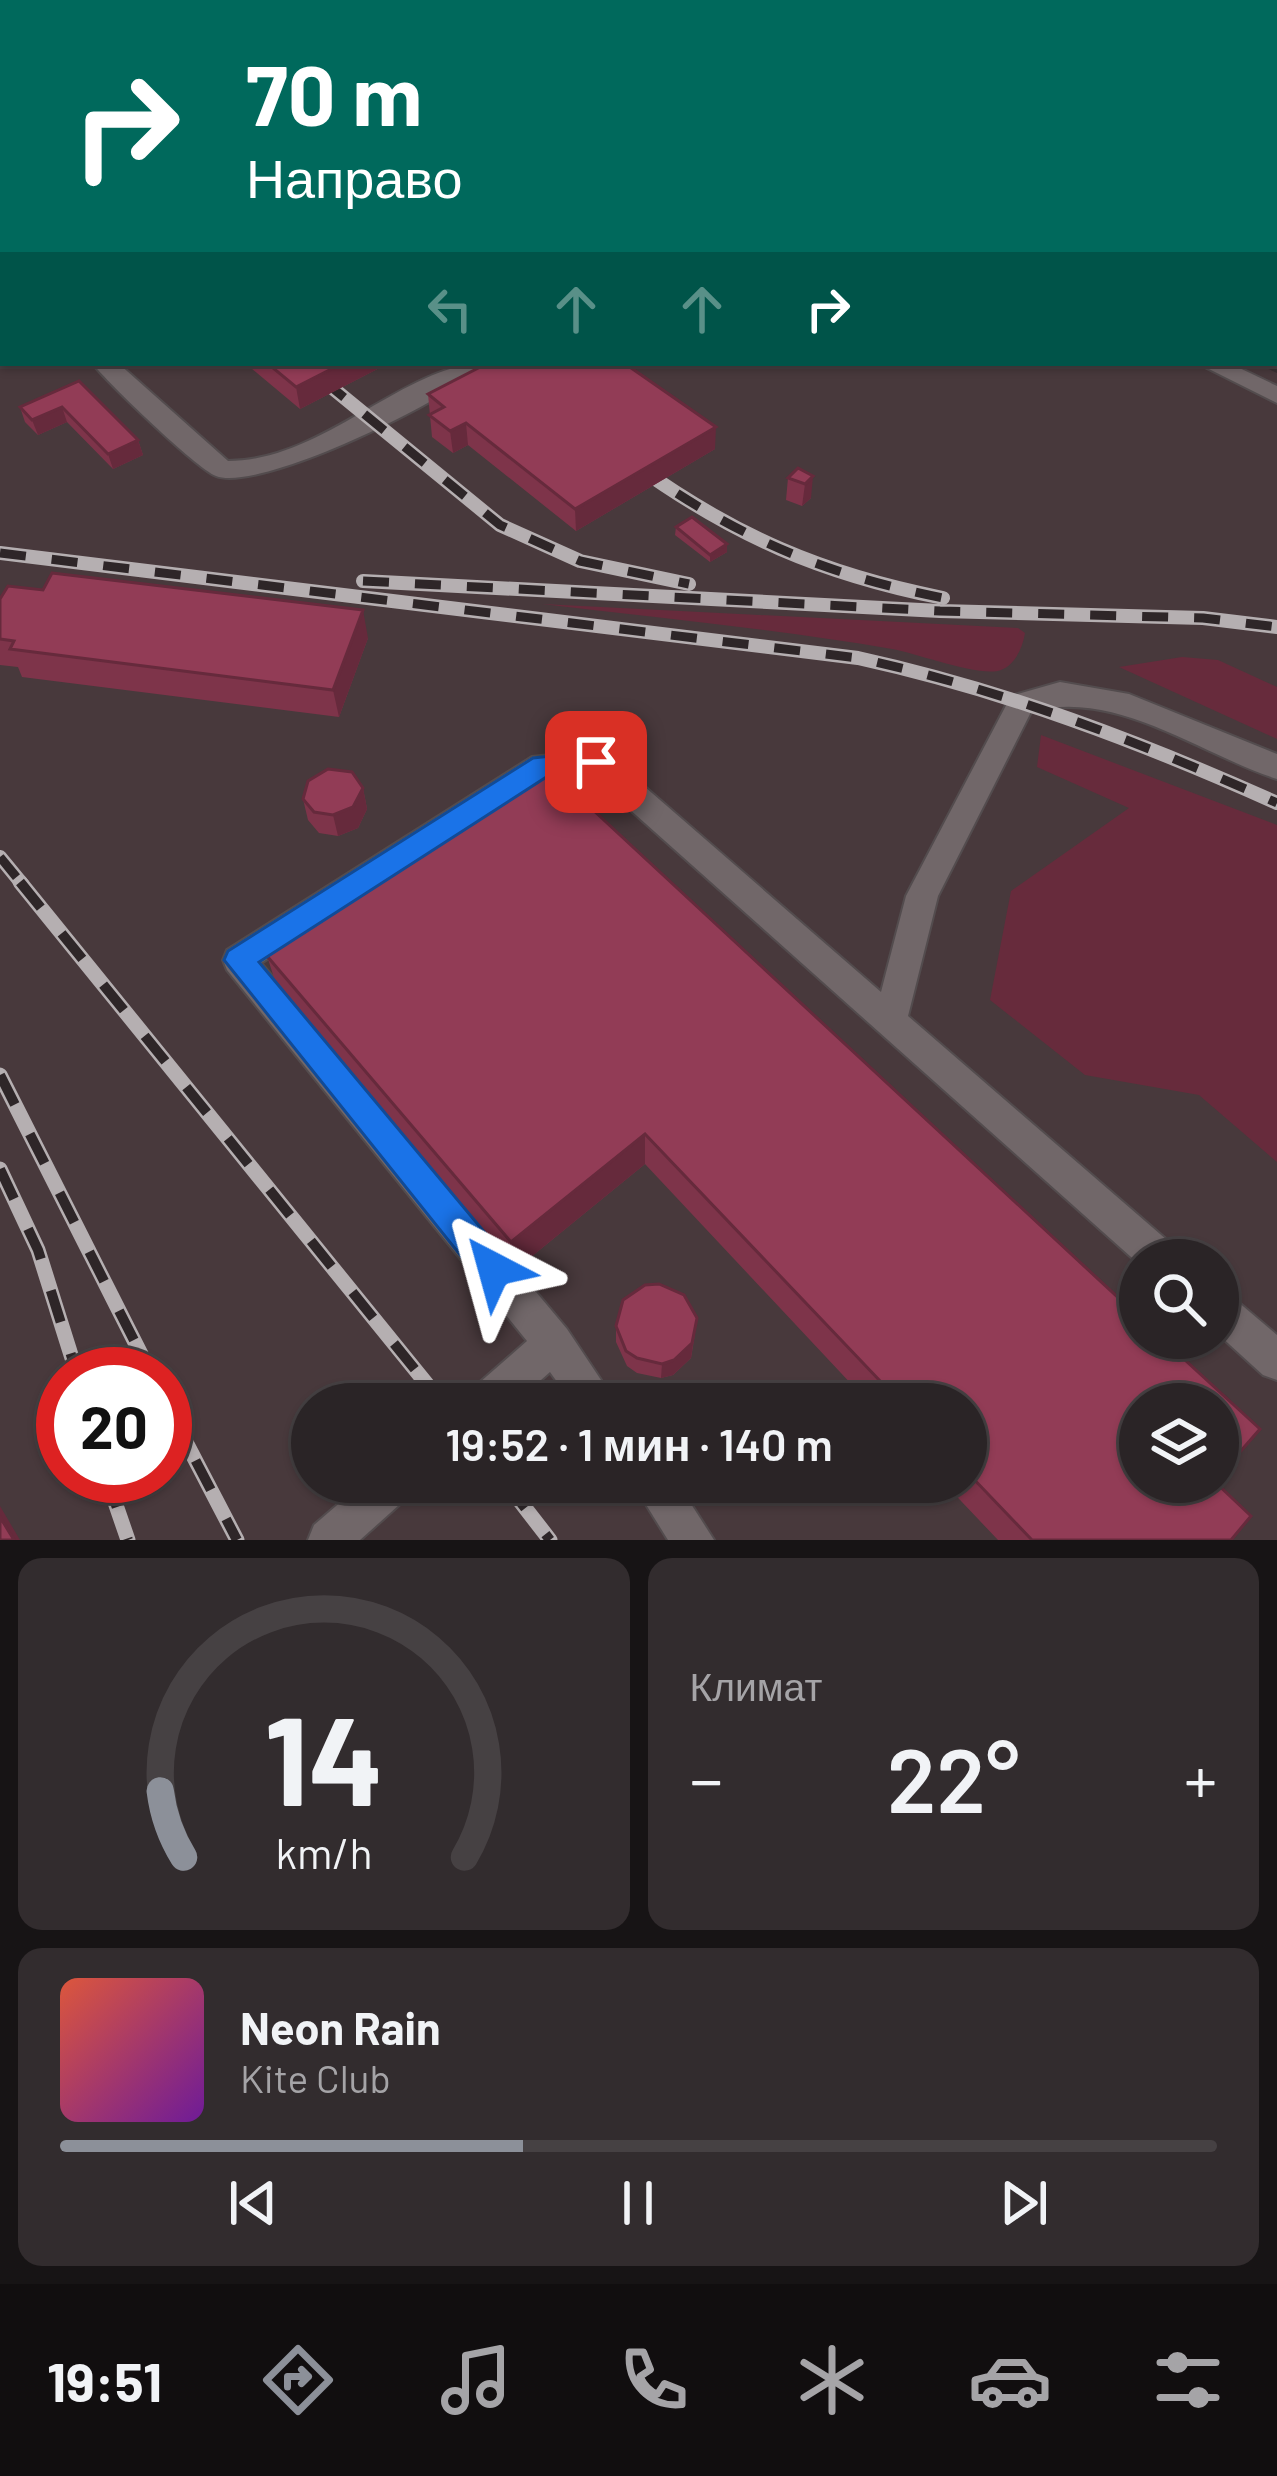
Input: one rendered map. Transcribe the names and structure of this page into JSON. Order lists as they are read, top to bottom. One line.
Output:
{"page":{"turn":["70 m","Направо"],"limit":"20","trip":"19:52 · 1 мин · 140 m","tile":"Климат","heat":["−","22°","+"],"song":["Neon Rain","Kite Club"],"tabs":"19:51","gauge":["14","km/h"]}}
